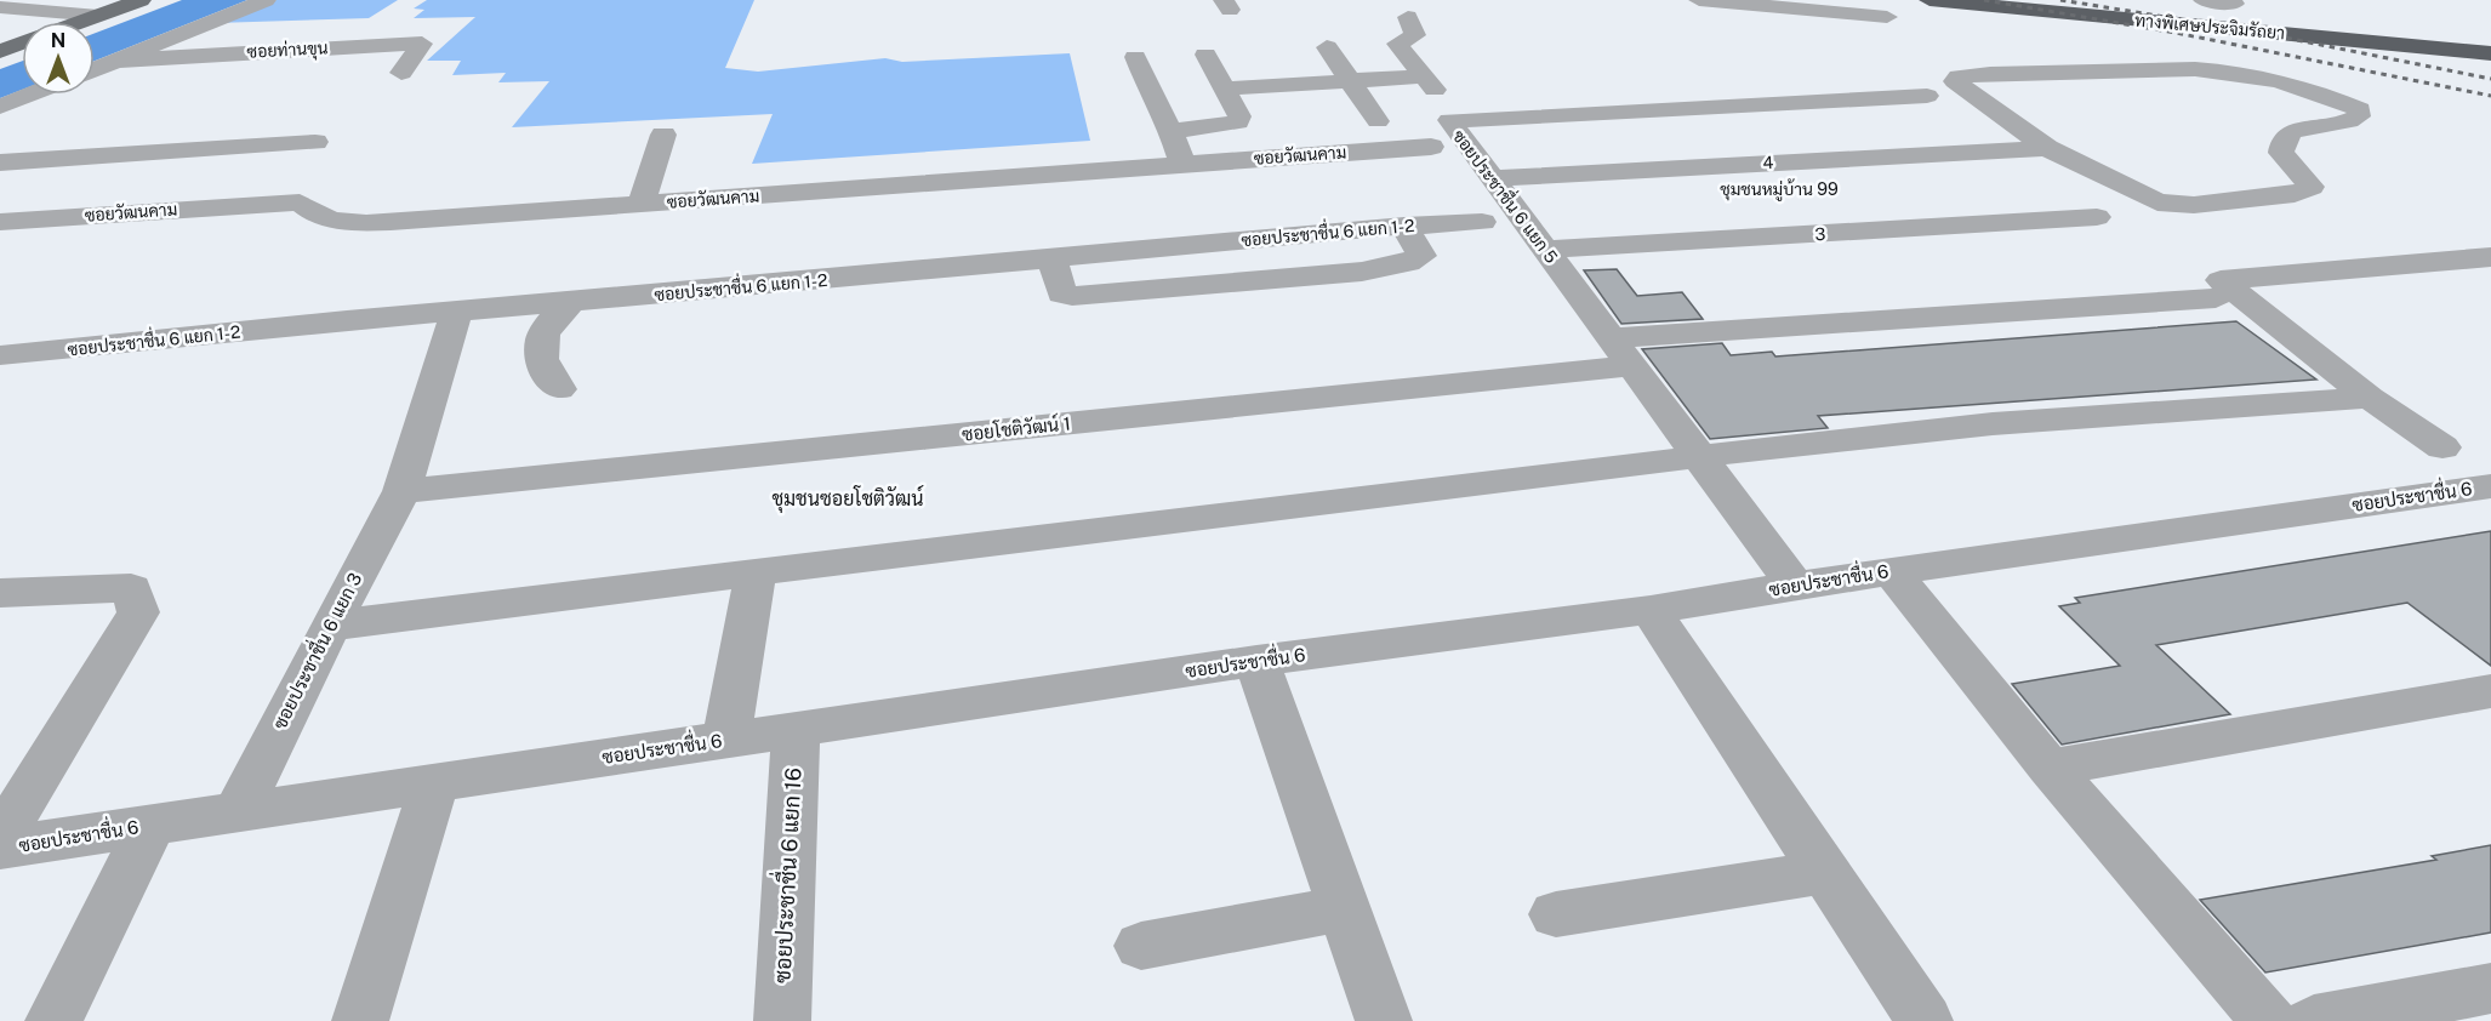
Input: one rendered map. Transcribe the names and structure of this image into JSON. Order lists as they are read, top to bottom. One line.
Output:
{"streets":{"highway":["ทางพิเศษประจิมรัถยา"],"street":["ซอยท่านขุน","ซอยวัฒนคาม","4","ซอยประชาชื่น 6 แยก 5","ซอยประชาชื่น 6 แยก 1-2","3","ซอยโชติวัฒน์ 1","ซอยประชาชื่น 6","ซอยประชาชื่น 6 แยก 3","ซอยประชาชื่น 6 แยก 16"]},"crossings":[["4","ซอยประชาชื่น 6 แยก 5"],["ซอยประชาชื่น 6 แยก 5","3"],["ซอยประชาชื่น 6 แยก 5","ซอยโชติวัฒน์ 1"],["ซอยประชาชื่น 6 แยก 5","ซอยประชาชื่น 6"],["ซอยประชาชื่น 6 แยก 1-2","ซอยประชาชื่น 6 แยก 3"],["ซอยโชติวัฒน์ 1","ซอยประชาชื่น 6 แยก 3"],["ซอยประชาชื่น 6","ซอยประชาชื่น 6 แยก 3"],["ซอยประชาชื่น 6","ซอยประชาชื่น 6 แยก 16"]],"districts":["ชุมชนหมู่บ้าน 99","ชุมชนซอยโชติวัฒน์"],"north":"top"}
